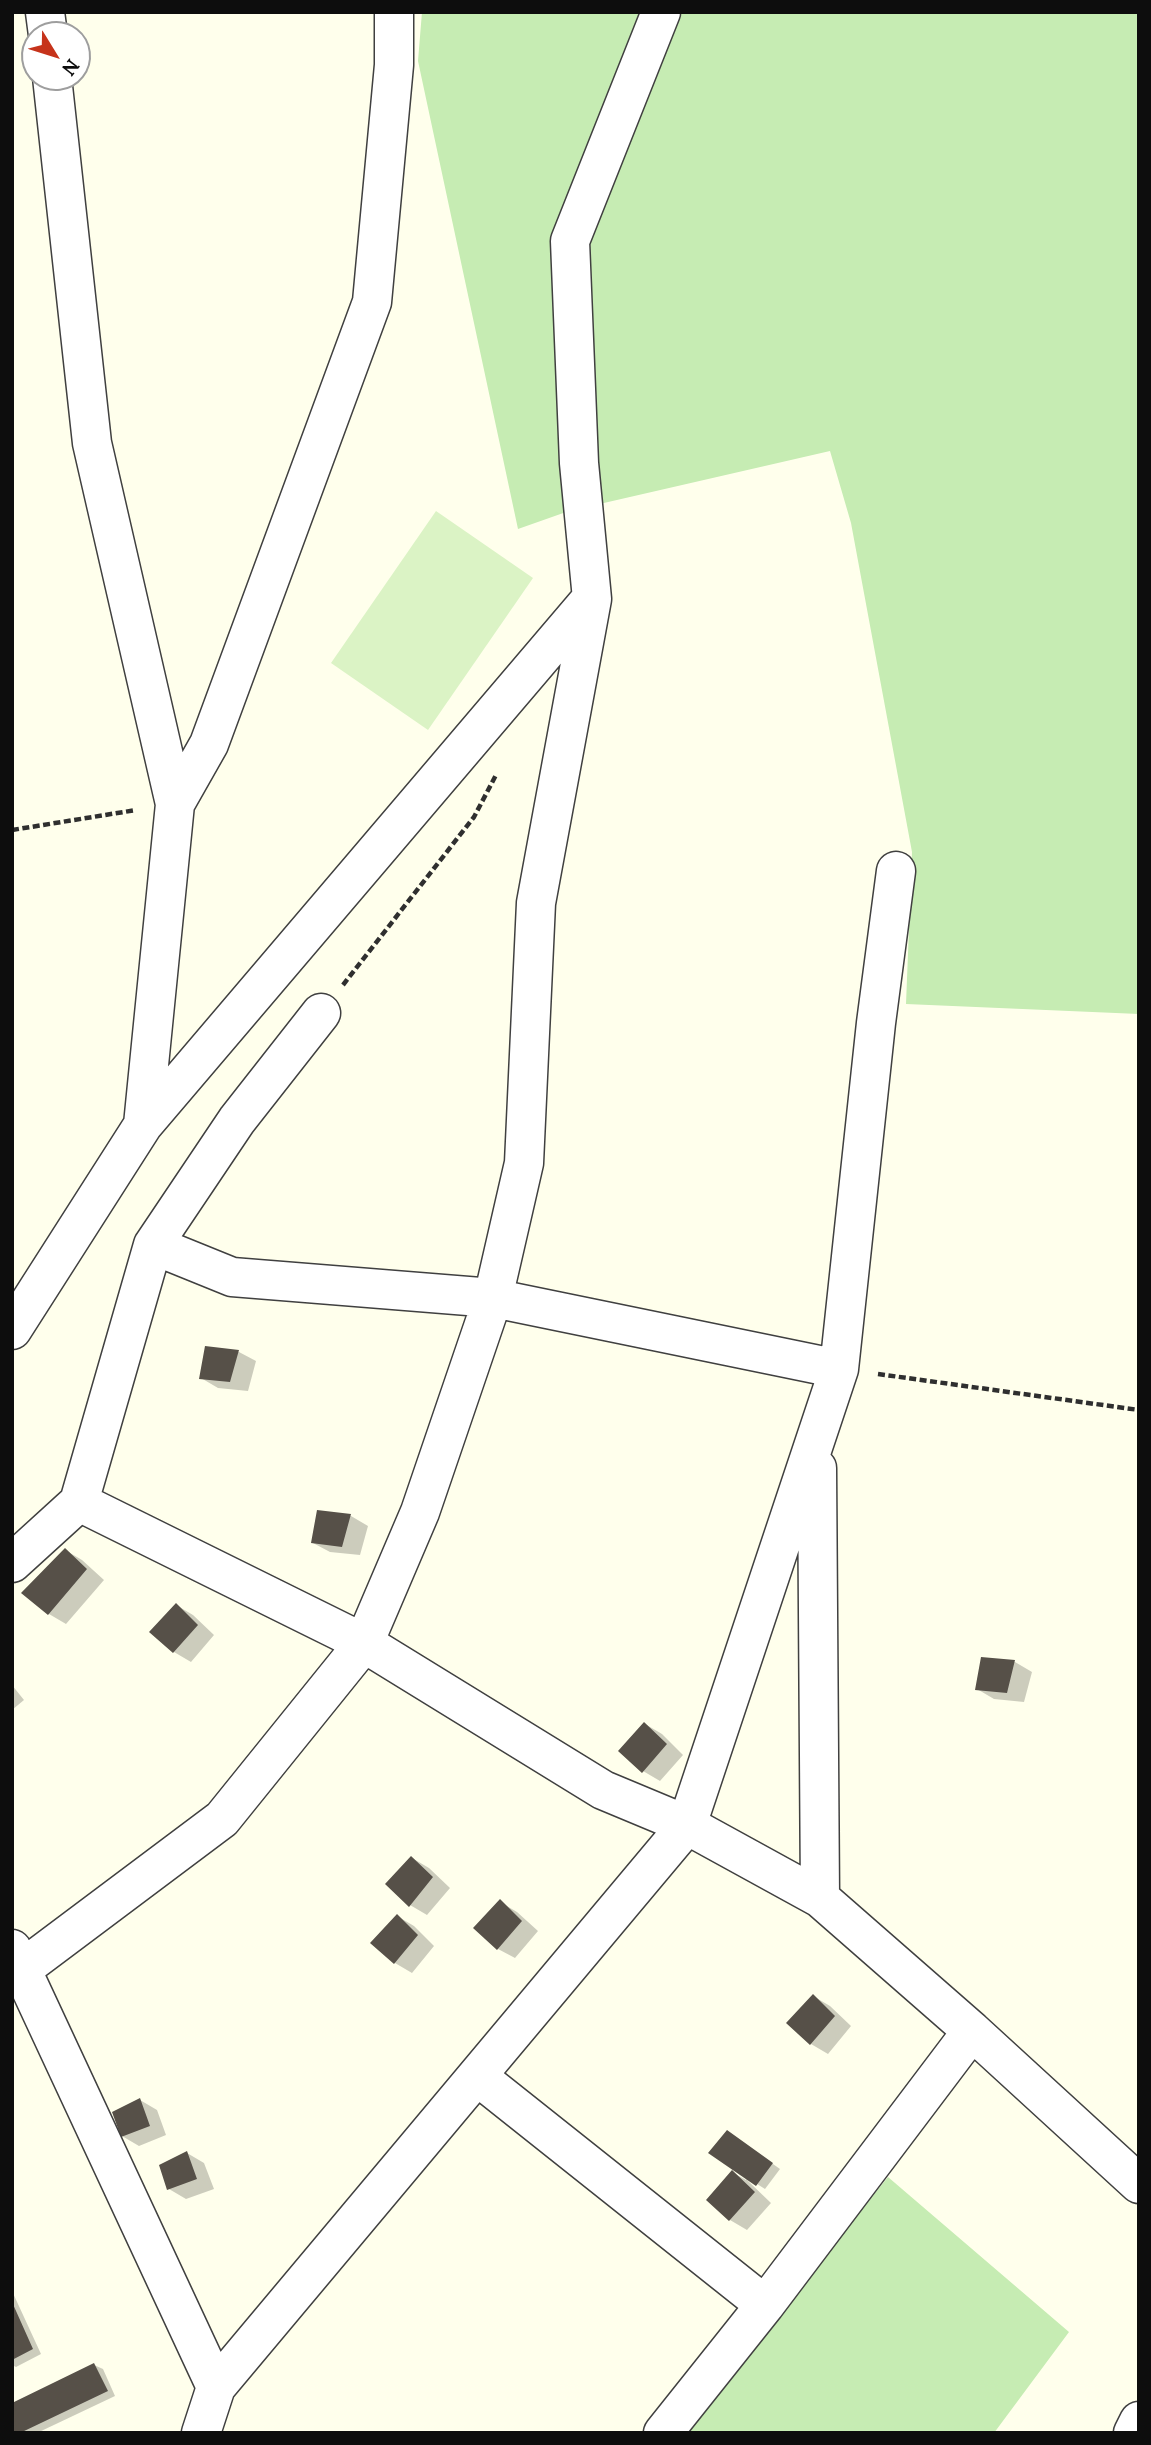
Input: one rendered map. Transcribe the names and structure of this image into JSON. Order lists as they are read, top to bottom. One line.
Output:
{"north":"bottom right"}
